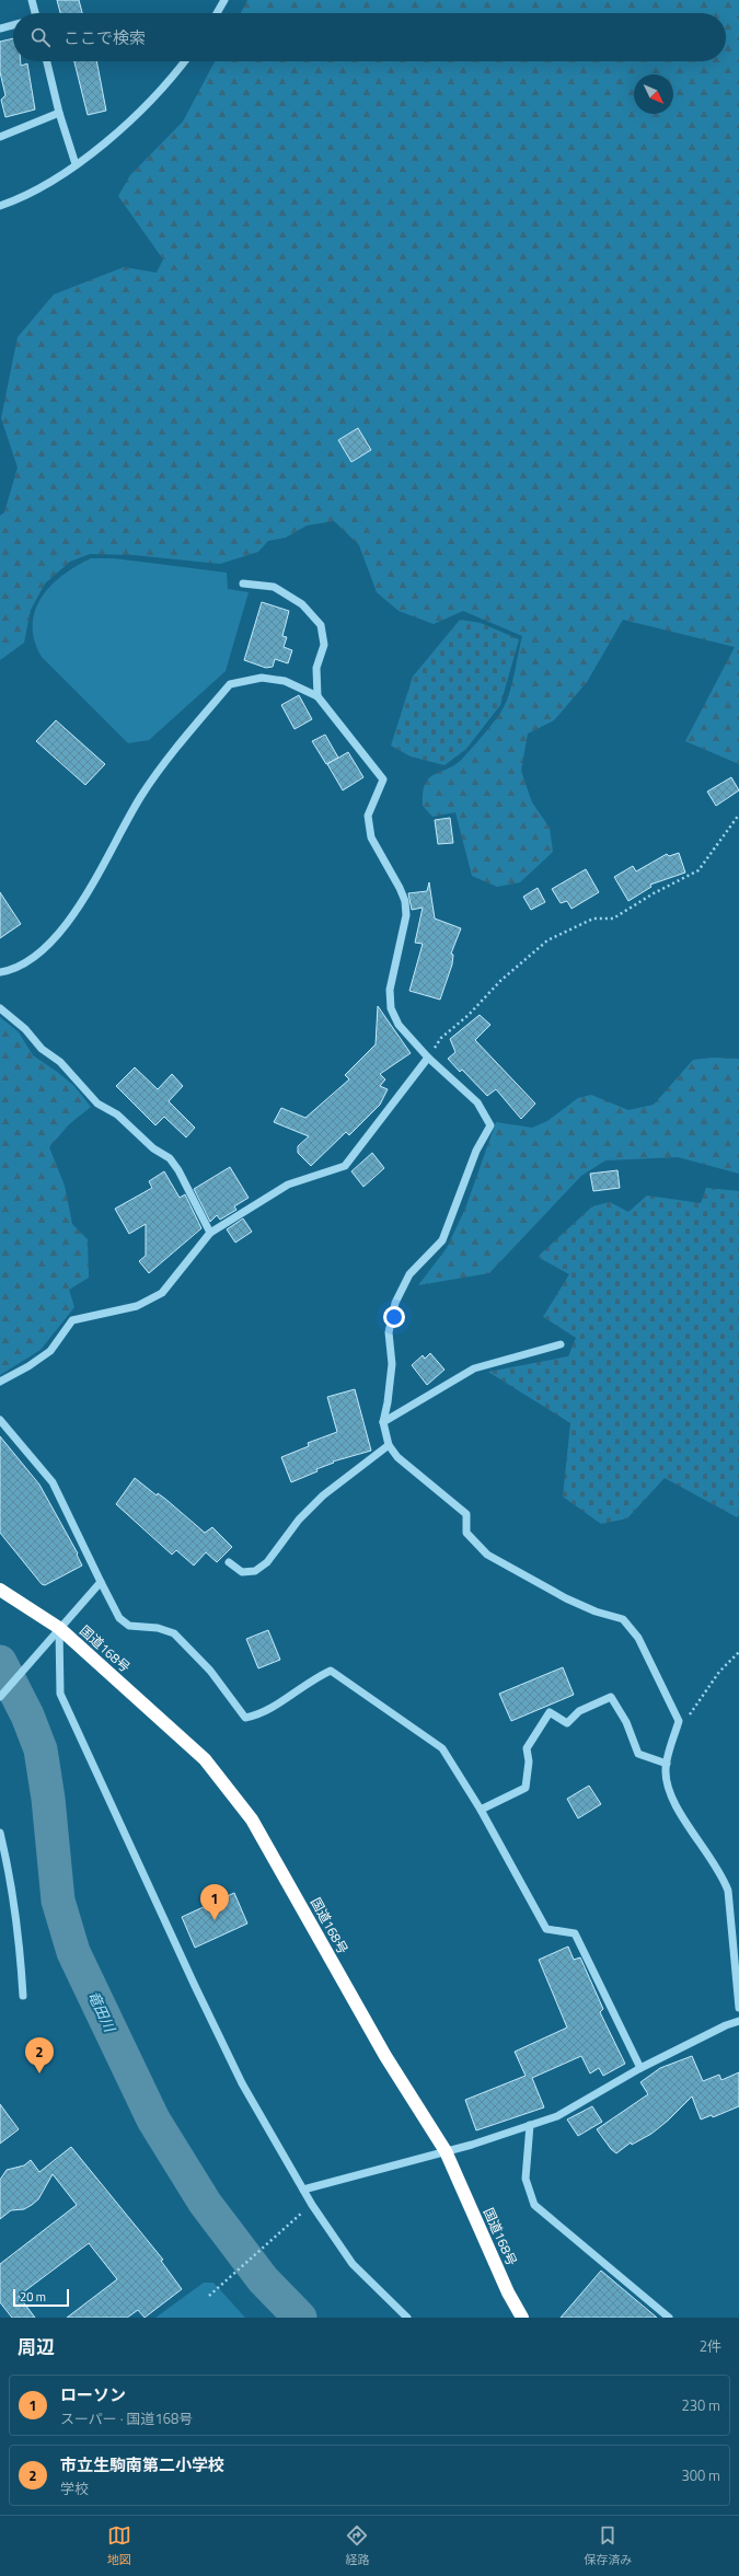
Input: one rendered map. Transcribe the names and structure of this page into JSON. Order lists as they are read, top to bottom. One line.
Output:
{"streets":{"highway":["国道168号"]},"water":["竜田川"],"scale_bar":"20 m","north":"bottom right","page":{"search":"ここで検索","pins":["1","2"],"scale":"20 m","heading":["周辺","2件"],"list":[{"mark":"1","name":"ローソン","note":"スーパー · 国道168号","value":"230 m"},{"mark":"2","name":"市立生駒南第二小学校","note":"学校","value":"300 m"}],"nav":["地図","経路","保存済み"]}}
